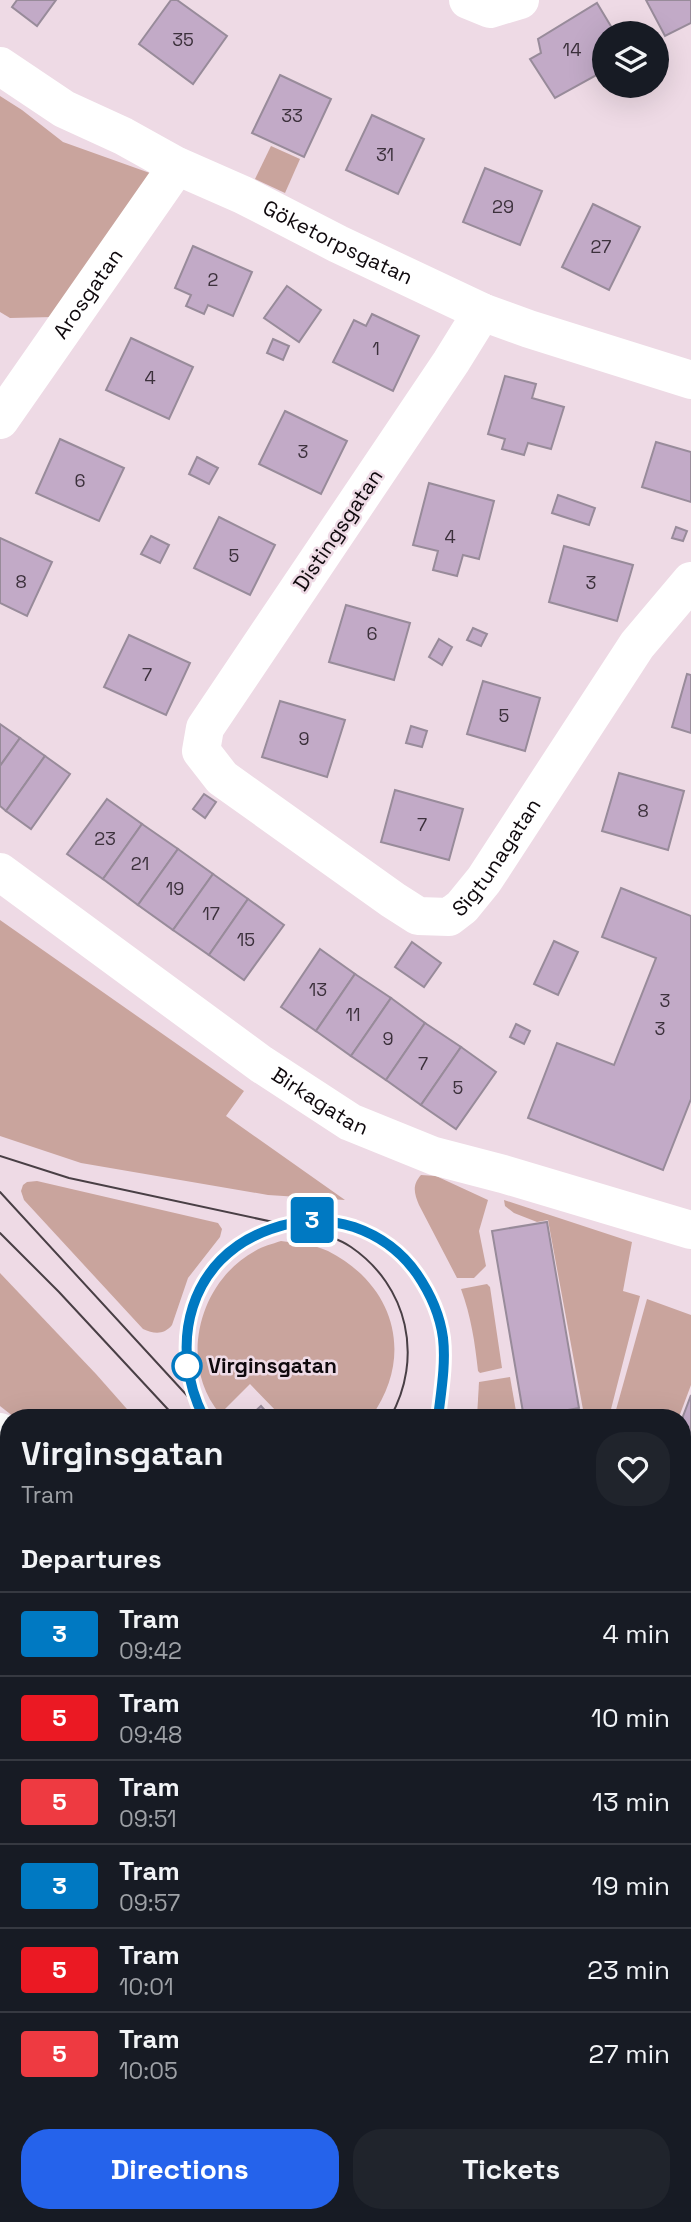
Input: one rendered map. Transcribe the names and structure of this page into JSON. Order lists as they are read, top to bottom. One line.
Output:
{"streets":{"street":["Göketorpsgatan","Arosgatan","Distingsgatan","Sigtunagatan","Birkagatan"]},"crossings":[["Göketorpsgatan","Arosgatan"],["Göketorpsgatan","Distingsgatan"],["Distingsgatan","Sigtunagatan"]],"places":["Virginsgatan"],"lines":["tram line 3"],"house_numbers":["35","14","33","31","29","27","2","1","4","3","6","4","5","8","3","6","7","5","9","8","7","23","21","19","17","15","13","3","11","3","9","7","5"],"page":{"on_map":"3","heading":[["Virginsgatan","Tram"],"Departures"],"list":[{"mark":"3","name":"Tram","note":"09:42","value":"4 min"},{"mark":"5","name":"Tram","note":"09:48","value":"10 min"},{"mark":"5","name":"Tram","note":"09:51","value":"13 min"},{"mark":"3","name":"Tram","note":"09:57","value":"19 min"},{"mark":"5","name":"Tram","note":"10:01","value":"23 min"},{"mark":"5","name":"Tram","note":"10:05","value":"27 min"}],"buttons":["Directions","Tickets"]}}
